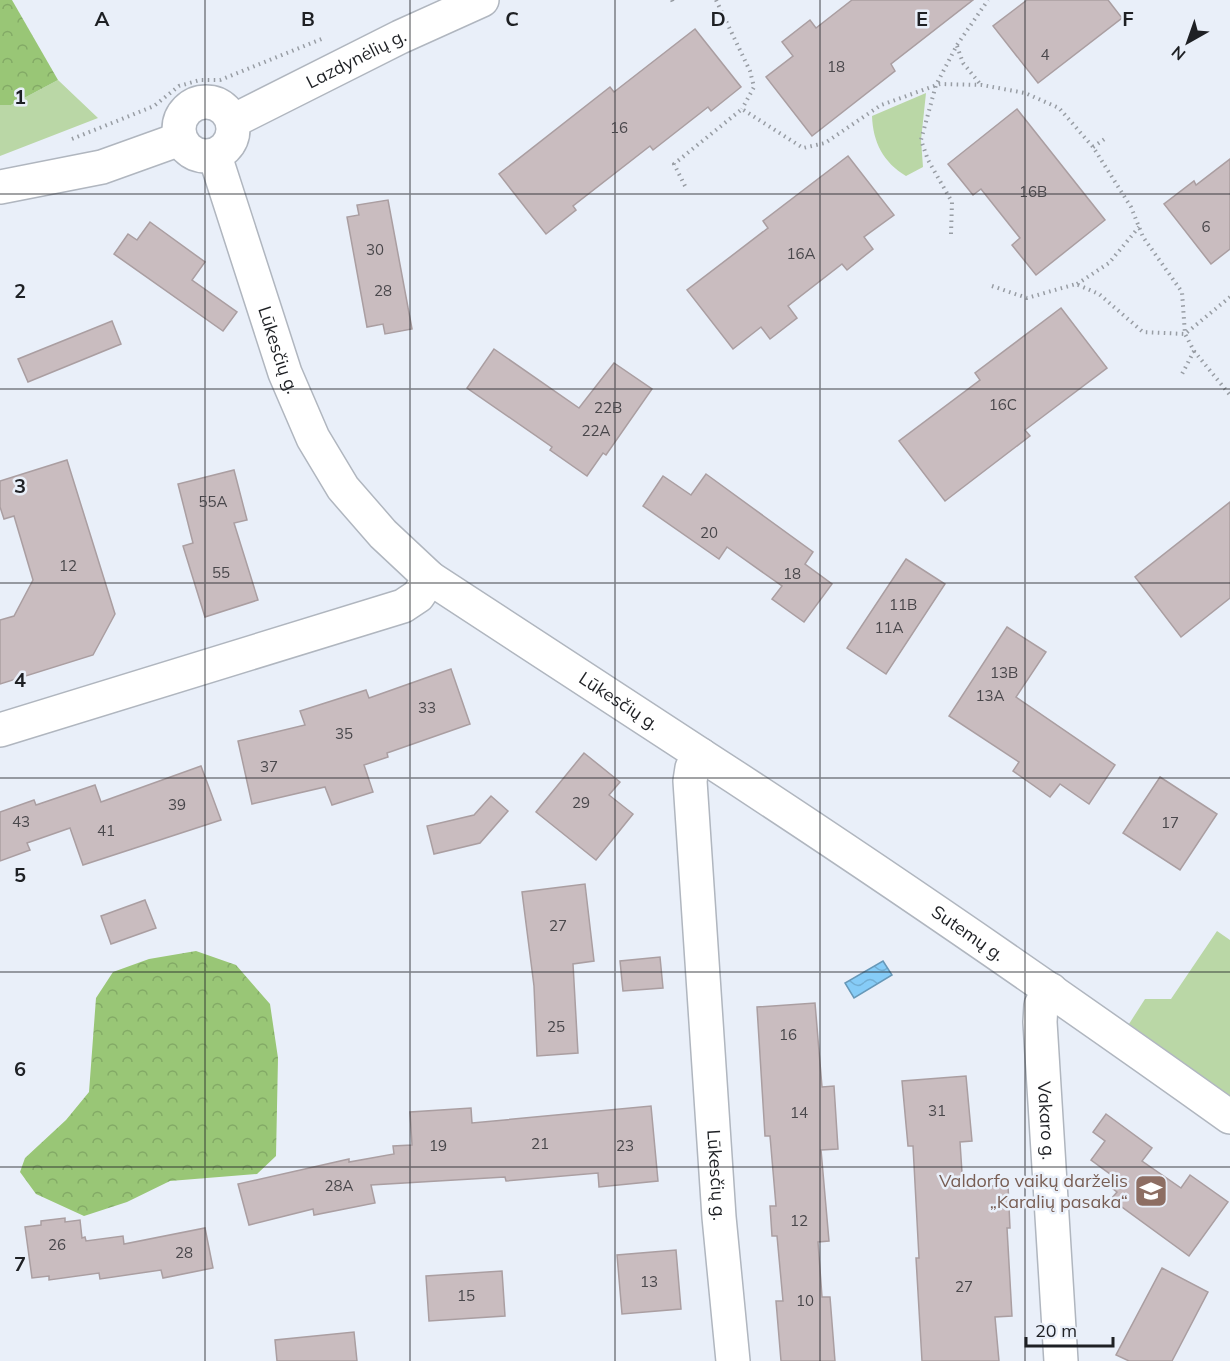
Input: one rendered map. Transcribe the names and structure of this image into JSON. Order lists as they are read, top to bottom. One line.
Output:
{"streets":{"street":["Lazdynėlių g.","Lūkesčių g.","Sutemų g.","Vakaro g."]},"crossings":[["Lazdynėlių g.","Lūkesčių g."],["Lūkesčių g.","Sutemų g."],["Sutemų g.","Vakaro g."]],"places":{"school or university":["Valdorfo vaikų darželis „Karalių pasaka“"]},"house_numbers":["4","18","16","16B","6","30","16A","28","16C","22B","22A","55A","20","12","55","18","11B","11A","13B","13A","33","35","37","29","39","43","17","41","27","25","16","31","14","21","19","23","28A","12","26","28","13","27","15","10"],"scale_bar":"20 m","north":"bottom left","grid":{"columns":["A","B","C","D","E","F"],"rows":["1","2","3","4","5","6","7"]}}
